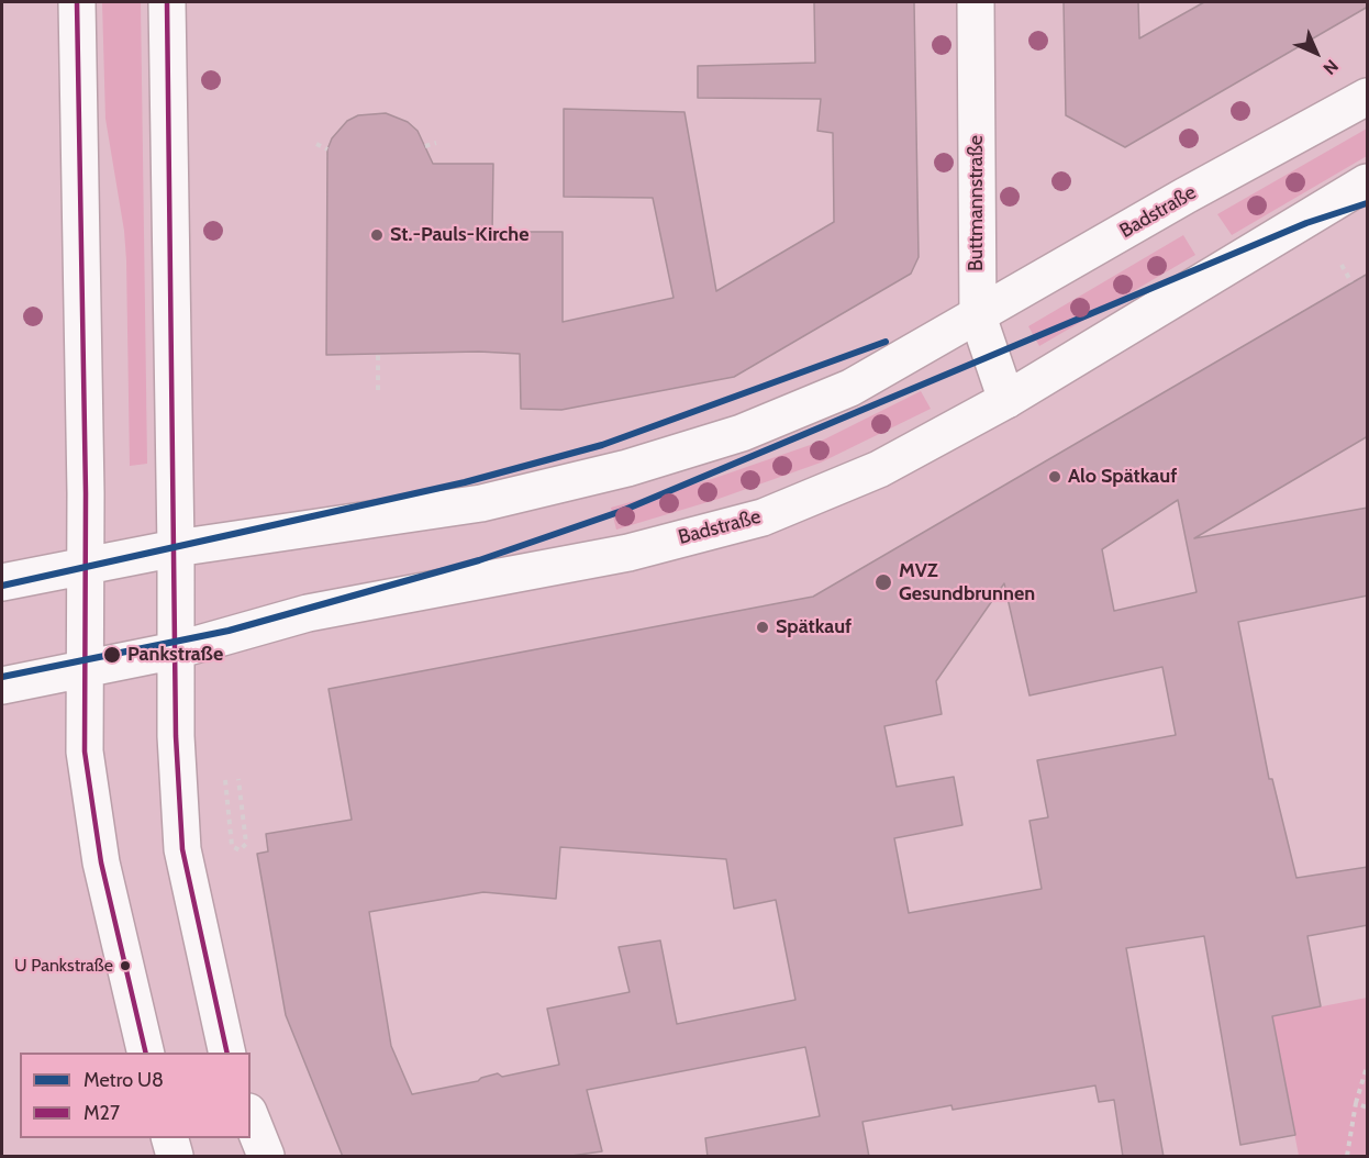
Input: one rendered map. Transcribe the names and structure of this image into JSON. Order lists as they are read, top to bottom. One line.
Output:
{"streets":{"main road":["Buttmannstraße","Badstraße"]},"crossings":[["Buttmannstraße","Badstraße"]],"places":["St.-Pauls-Kirche","Alo Spätkauf","MVZ Gesundbrunnen","Spätkauf","Pankstraße","U Pankstraße"],"lines":["transit line M27","metro line U8"],"legend":["Metro U8","M27"],"north":"bottom right"}
